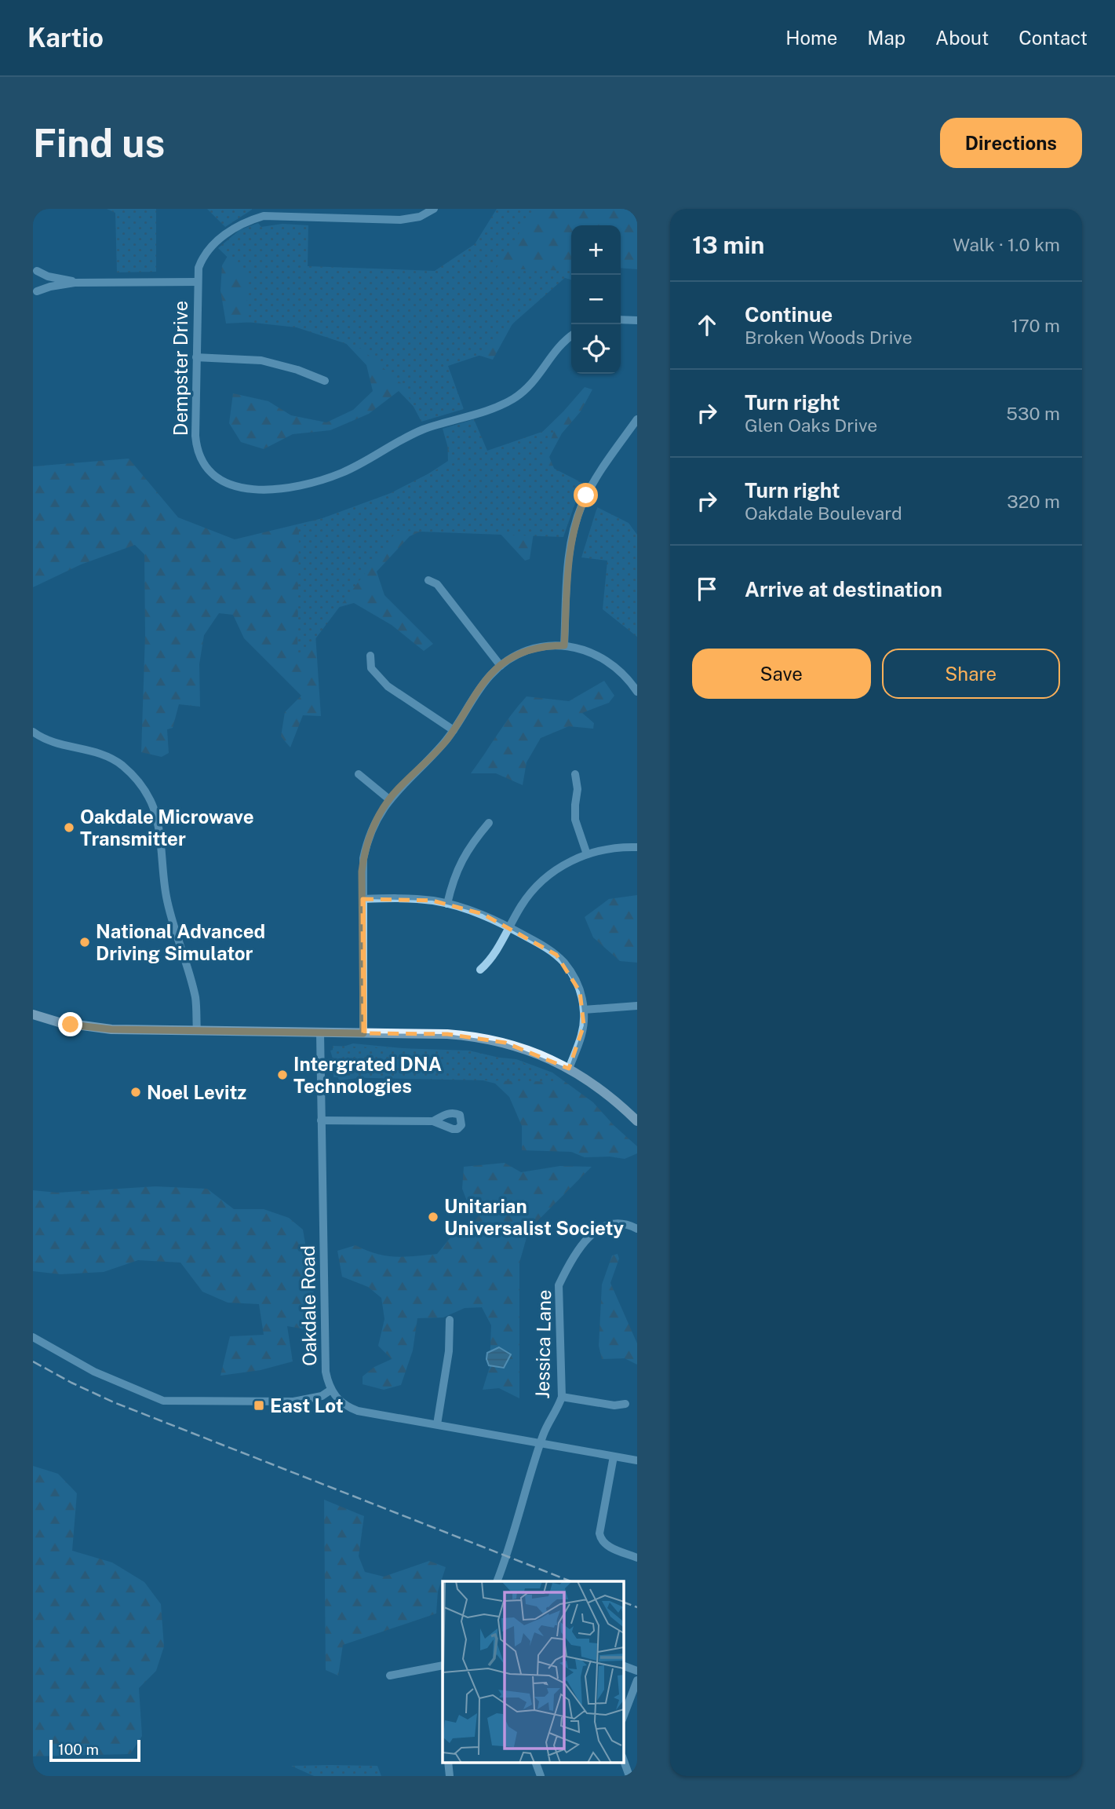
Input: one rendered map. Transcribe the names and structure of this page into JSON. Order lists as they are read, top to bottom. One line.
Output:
{"streets":{"street":["Dempster Drive","Oakdale Road","Jessica Lane"]},"crossings":[["Oakdale Road","Jessica Lane"]],"places":{"other":["Oakdale Microwave Transmitter","National Advanced Driving Simulator","Intergrated DNA Technologies","Noel Levitz","Unitarian Universalist Society"],"transit":["East Lot"]},"scale_bar":"100 m","page":{"header":"Kartio","nav":["Home","Map","About","Contact"],"buttons":["Directions",["Save","Share"]],"title":"Find us","heading":["13 min","Walk · 1.0 km"],"map_buttons":["+","−"],"list":[["Continue","Broken Woods Drive","170 m"],["Turn right","Glen Oaks Drive","530 m"],["Turn right","Oakdale Boulevard","320 m"],"Arrive at destination"],"scale":"100 m"}}
